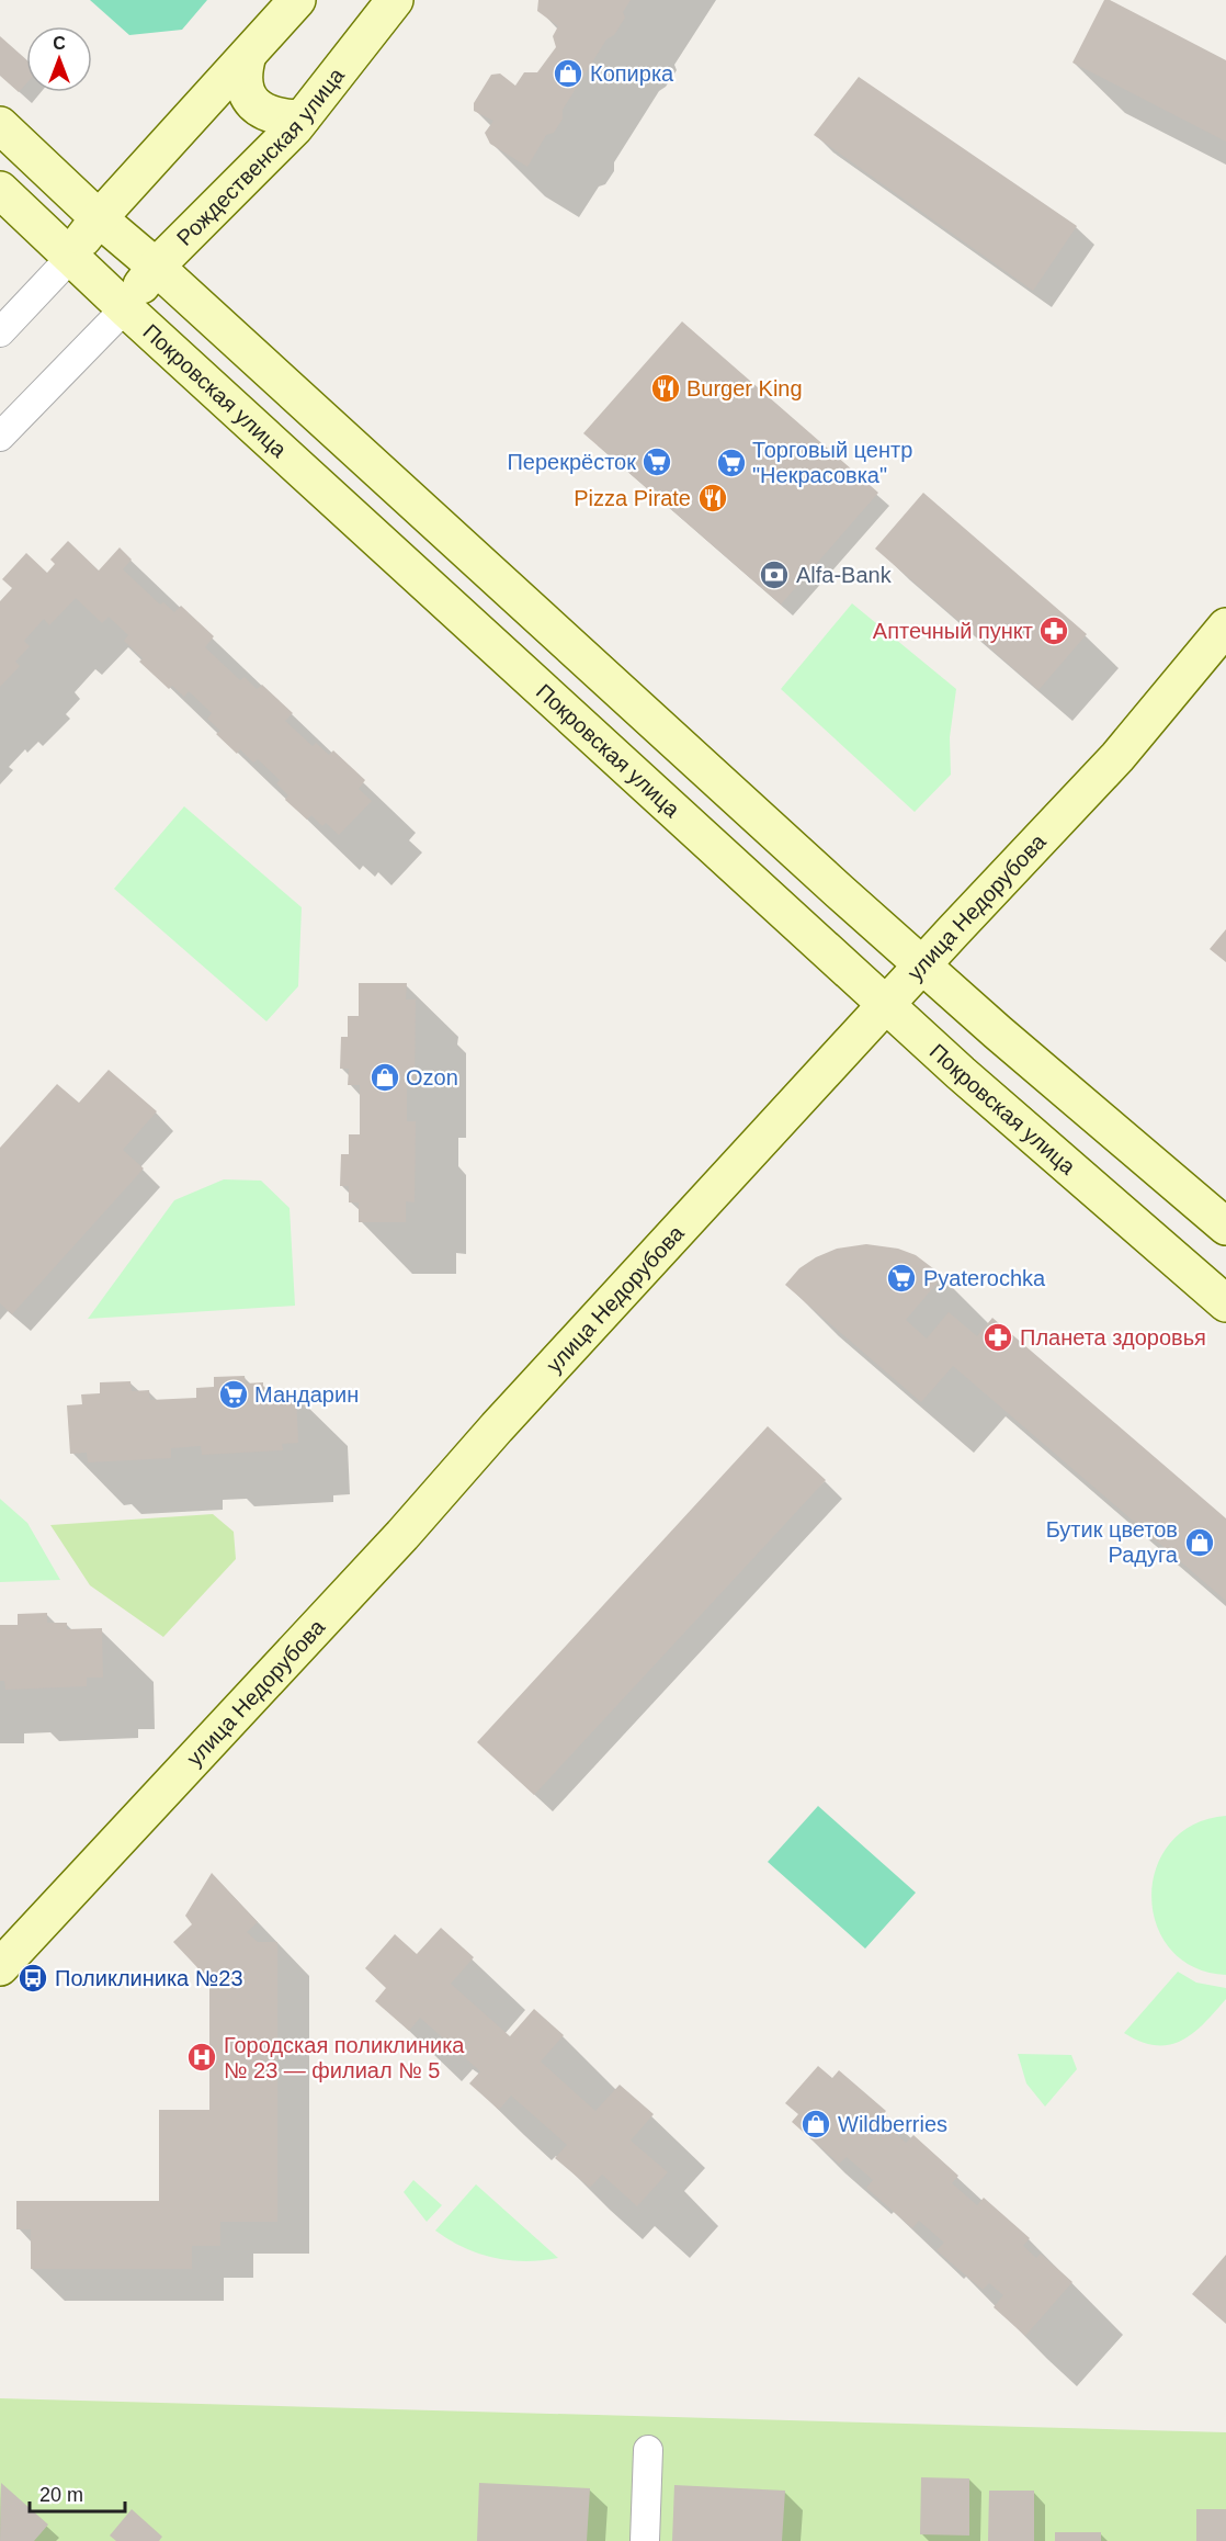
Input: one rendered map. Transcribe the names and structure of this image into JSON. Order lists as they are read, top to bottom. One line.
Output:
{"streets":{"main road":["Рождественская улица","Покровская улица","улица Недорубова"]},"crossings":[["Рождественская улица","Покровская улица"],["Покровская улица","улица Недорубова"]],"places":{"shop":["Копирка","Ozon","Бутик цветов Радуга","Wildberries"],"restaurant":["Burger King","Pizza Pirate"],"supermarket":["Перекрёсток","Торговый центр \"Некрасовка\"","Pyaterochka","Мандарин"],"bank":["Alfa-Bank"],"pharmacy":["Аптечный пункт","Планета здоровья"],"bus stop":["Поликлиника №23"],"hospital":["Городская поликлиника № 23 — филиал № 5"]},"scale_bar":"20 m","north":"top"}
